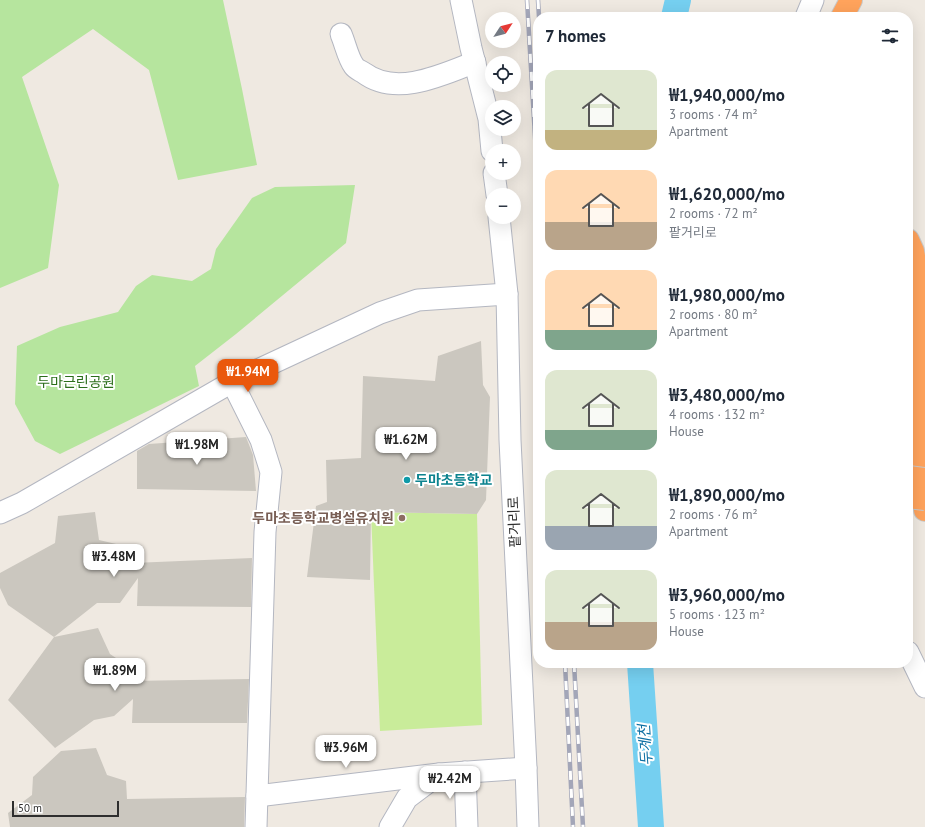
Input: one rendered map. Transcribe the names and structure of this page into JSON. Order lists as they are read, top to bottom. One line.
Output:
{"streets":{"street":["팥거리로"]},"water":["두계천"],"parks":["두마근린공원"],"places":["두마초등학교","두마초등학교병설유치원"],"scale_bar":"50 m","north":"top right","page":{"map_buttons":["+","−"],"heading":"7 homes","list":[{"name":"₩1,940,000/mo","note":"3 rooms · 74 m² · Apartment"},{"name":"₩1,620,000/mo","note":"2 rooms · 72 m² · 팥거리로"},{"name":"₩1,980,000/mo","note":"2 rooms · 80 m² · Apartment"},{"name":"₩3,480,000/mo","note":"4 rooms · 132 m² · House"},{"name":"₩1,890,000/mo","note":"2 rooms · 76 m² · Apartment"},{"name":"₩3,960,000/mo","note":"5 rooms · 123 m² · House"}],"price":["₩1.94M","₩1.62M","₩1.98M","₩3.48M","₩1.89M","₩3.96M","₩2.42M"],"scale":"50 m"}}
